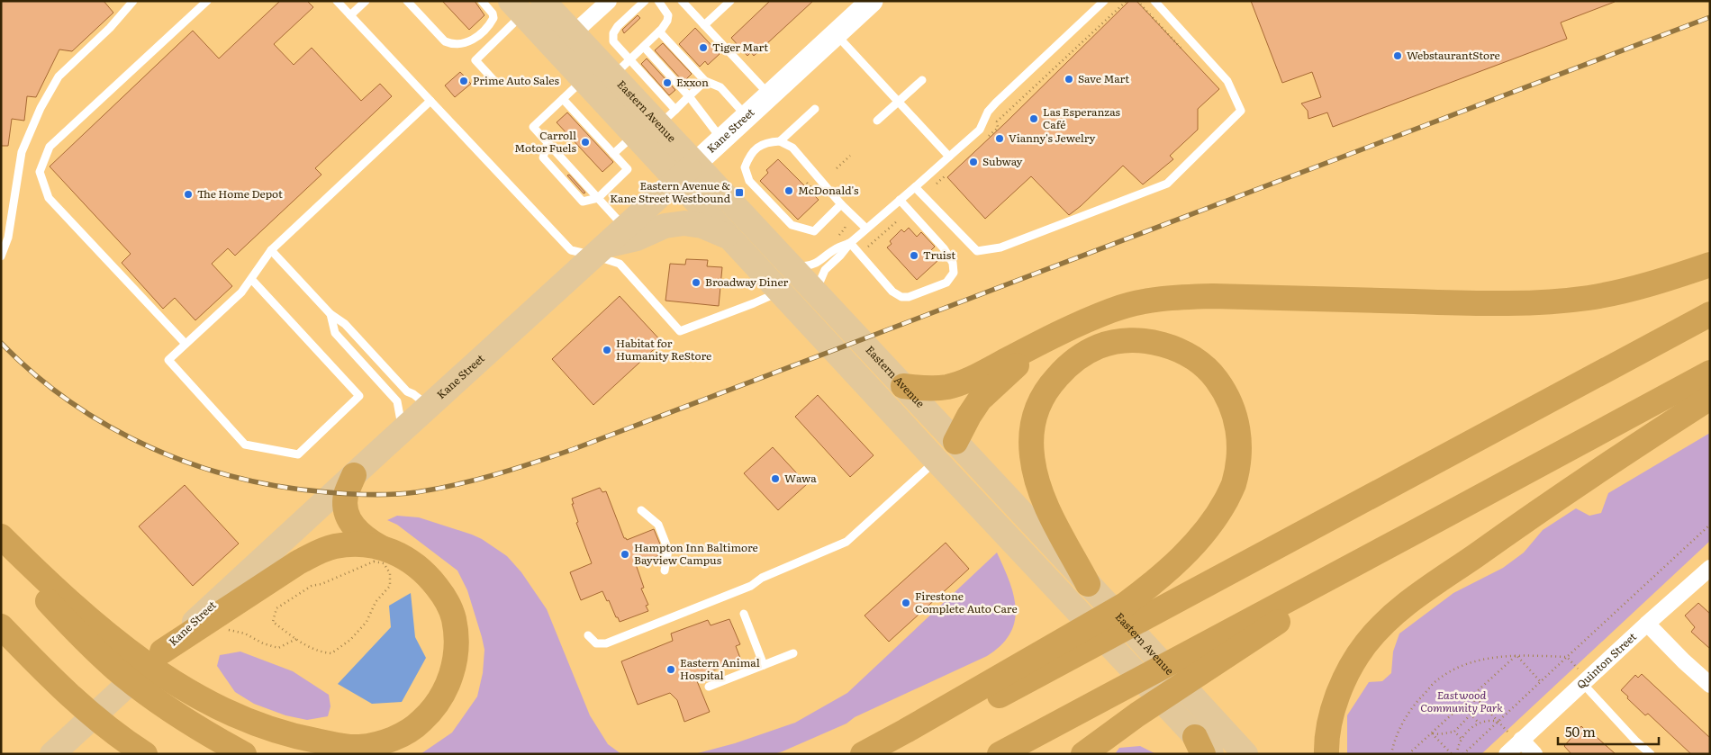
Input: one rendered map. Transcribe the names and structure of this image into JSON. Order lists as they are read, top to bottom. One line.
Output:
{"streets":{"main road":["Eastern Avenue","Kane Street"],"street":["Quinton Street"]},"crossings":[["Eastern Avenue","Kane Street"]],"parks":["Eastwood Community Park"],"places":{"other":["Tiger Mart","WebstaurantStore","Save Mart","Prime Auto Sales","Exxon","Las Esperanzas Café","Vianny's Jewelry","Carroll Motor Fuels","Subway","McDonald's","The Home Depot","Truist","Broadway Diner","Habitat for Humanity ReStore","Wawa","Hampton Inn Baltimore Bayview Campus","Firestone Complete Auto Care","Eastern Animal Hospital"],"transit":["Eastern Avenue & Kane Street Westbound"]},"scale_bar":"50 m"}
